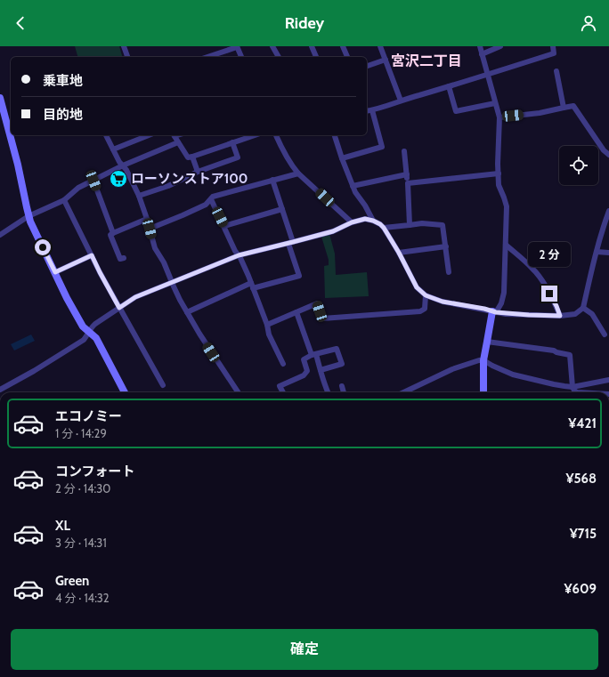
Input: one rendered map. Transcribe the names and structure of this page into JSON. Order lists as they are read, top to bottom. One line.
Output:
{"districts":["宮沢二丁目"],"places":{"supermarket":["ローソンストア100"]},"page":{"header":"Ridey","banner":["乗車地","目的地"],"bubble":"2 分","list":[{"name":"エコノミー","note":"1 分 · 14:29","value":"¥421"},{"name":"コンフォート","note":"2 分 · 14:30","value":"¥568"},{"name":"XL","note":"3 分 · 14:31","value":"¥715"},{"name":"Green","note":"4 分 · 14:32","value":"¥609"}],"buttons":"確定"}}
